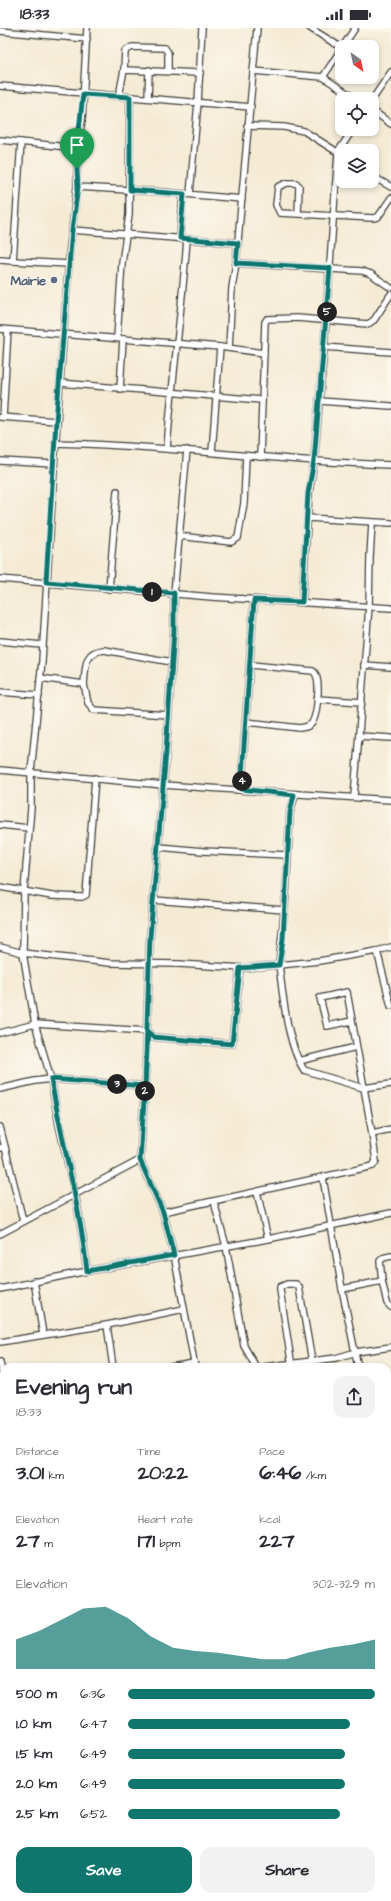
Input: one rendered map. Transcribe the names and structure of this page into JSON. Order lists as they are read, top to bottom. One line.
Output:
{"places":["Mairie"],"north":"bottom right","page":{"status":"18:33","pins":["5","1","4","3","2"],"heading":["Evening run","18:33"],"stats":[["Distance","3.01 km"],["Time","20:22"],["Pace","6:46 /km"],["Elevation","27 m"],["Heart rate","171 bpm"],["kcal","227"]],"chart":["Elevation","302–329 m"],"list":[{"name":"500 m","note":"6:36"},{"name":"1.0 km","note":"6:47"},{"name":"1.5 km","note":"6:49"},{"name":"2.0 km","note":"6:49"},{"name":"2.5 km","note":"6:52"}],"buttons":["Save","Share"]}}
